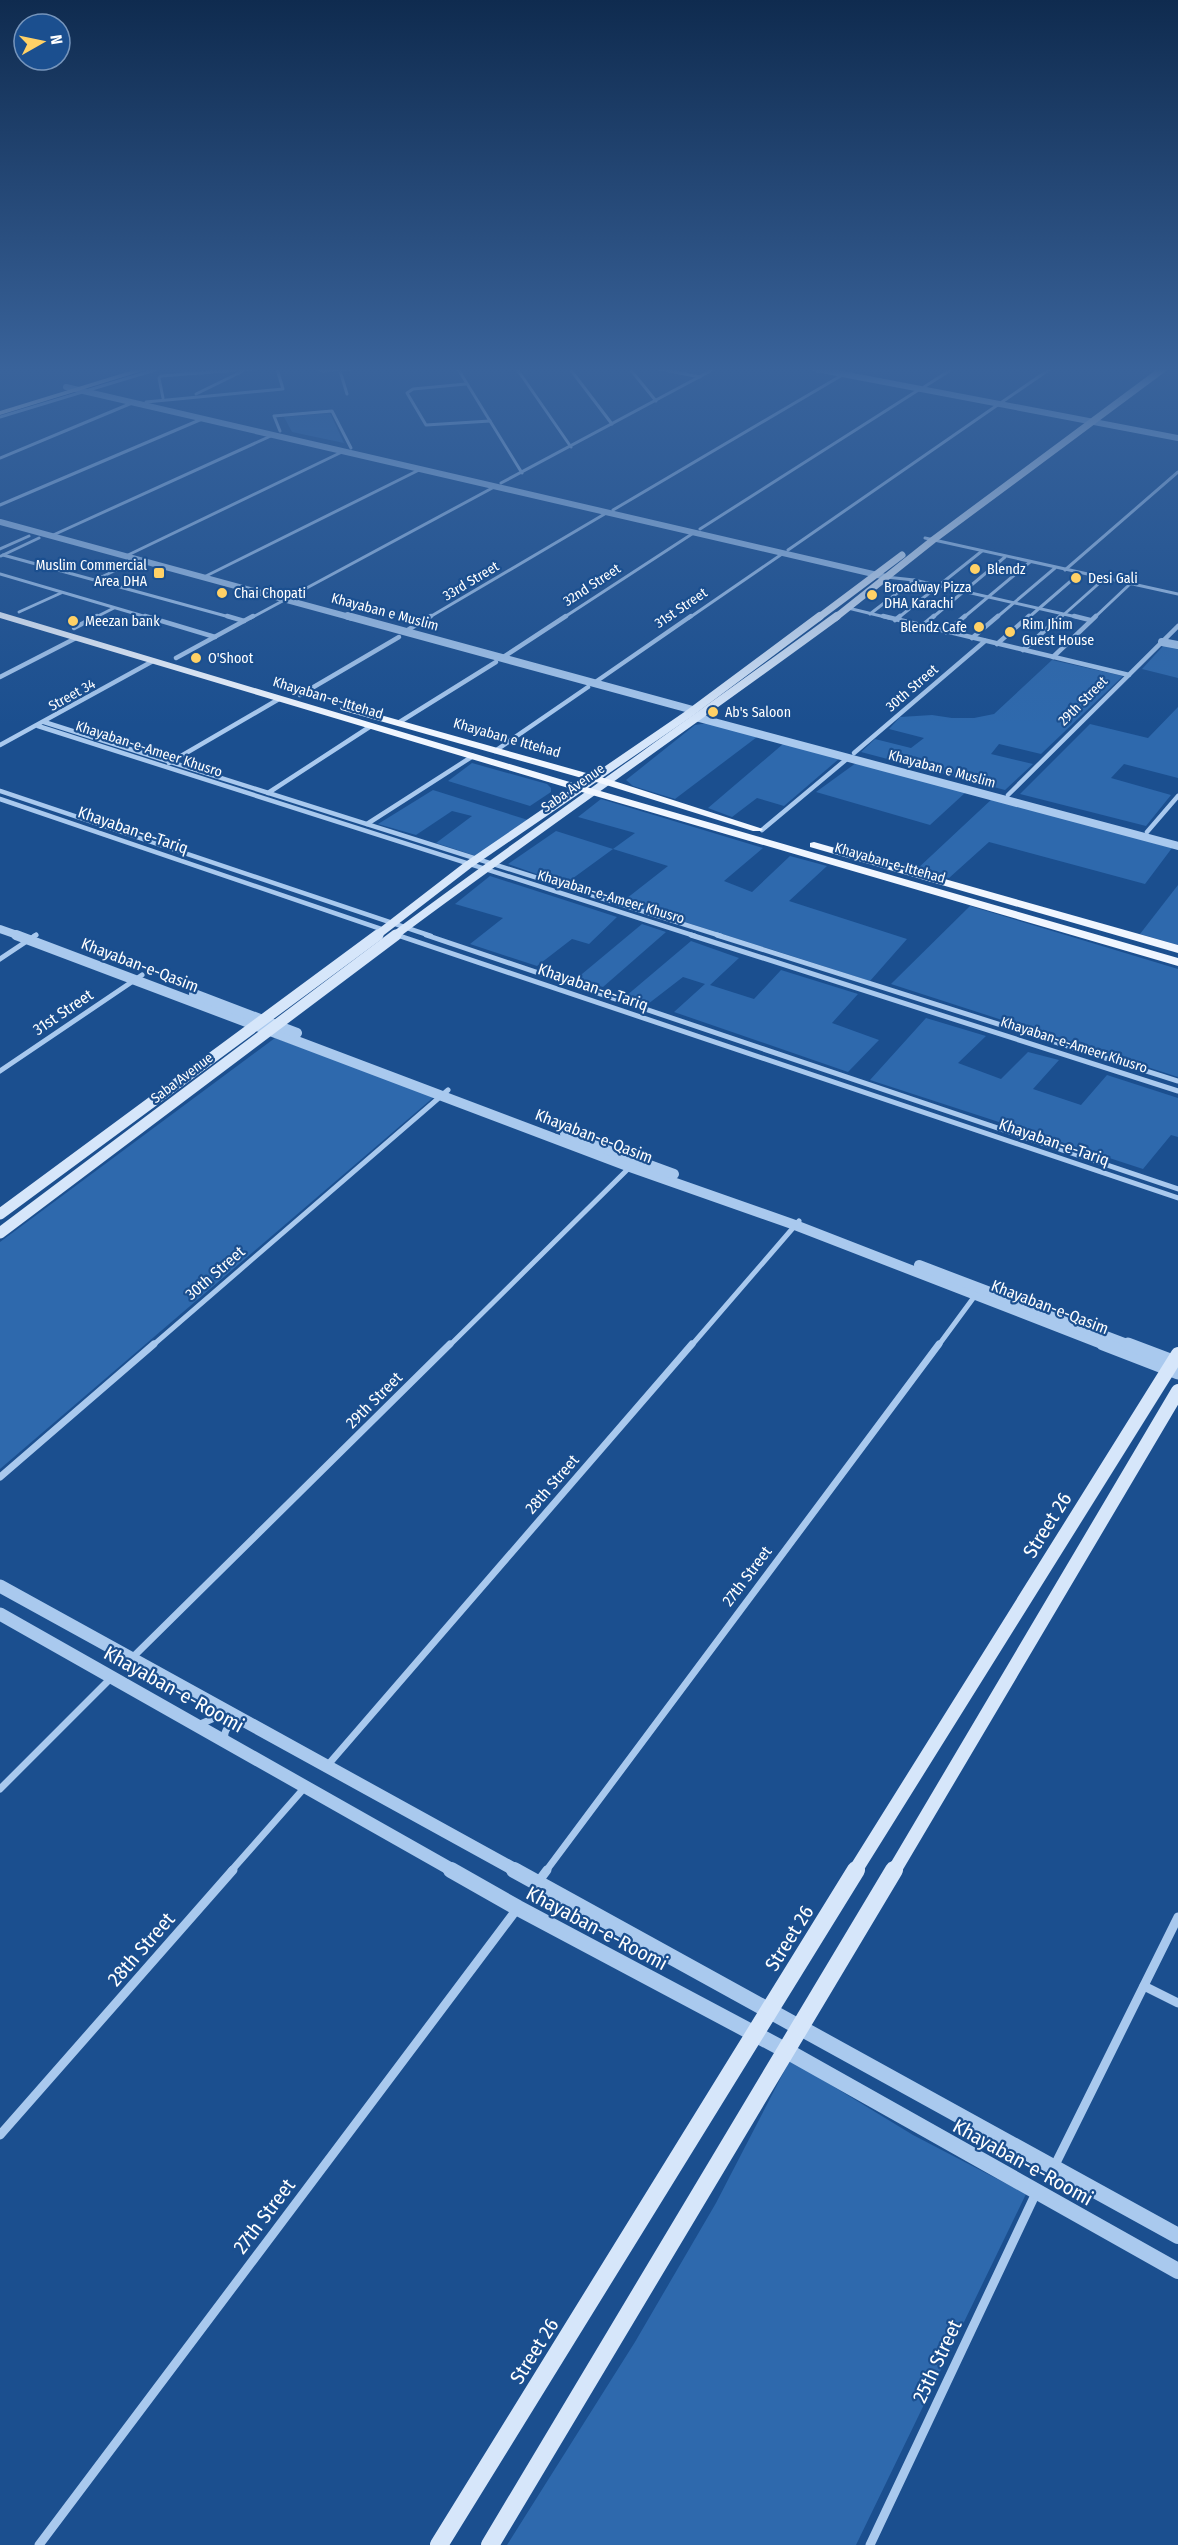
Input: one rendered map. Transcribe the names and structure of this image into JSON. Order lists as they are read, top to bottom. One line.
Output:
{"streets":{"main road":["Khayaban-e-Ittehad","Khayaban e Ittehad","Saba Avenue","Street 26"],"street":["33rd Street","32nd Street","31st Street","Khayaban e Muslim","30th Street","Street 34","29th Street","Khayaban-e-Ameer Khusro","Khayaban-e-Tariq","Khayaban-e-Qasim","28th Street","27th Street","Khayaban-e-Roomi","25th Street"]},"crossings":[["33rd Street","Khayaban e Muslim"],["32nd Street","Khayaban e Muslim"],["32nd Street","Khayaban-e-Ittehad"],["32nd Street","Khayaban e Ittehad"],["31st Street","Khayaban e Muslim"],["31st Street","Khayaban e Ittehad"],["31st Street","Khayaban-e-Qasim"],["Khayaban e Muslim","30th Street"],["Khayaban e Muslim","29th Street"],["Khayaban e Muslim","Saba Avenue"],["30th Street","Khayaban-e-Ittehad"],["30th Street","Khayaban-e-Qasim"],["Street 34","Khayaban-e-Ittehad"],["Street 34","Khayaban-e-Ameer Khusro"],["Khayaban-e-Ittehad","Khayaban e Ittehad"],["Khayaban-e-Ittehad","Saba Avenue"],["29th Street","Khayaban-e-Qasim"],["29th Street","Khayaban-e-Roomi"],["Khayaban e Ittehad","Saba Avenue"],["Khayaban-e-Ameer Khusro","Saba Avenue"],["Saba Avenue","Khayaban-e-Tariq"],["Saba Avenue","Khayaban-e-Qasim"],["Khayaban-e-Qasim","28th Street"],["Khayaban-e-Qasim","Street 26"],["Khayaban-e-Qasim","27th Street"],["28th Street","Khayaban-e-Roomi"],["Street 26","Khayaban-e-Roomi"],["27th Street","Khayaban-e-Roomi"],["Khayaban-e-Roomi","25th Street"]],"places":{"other":["Blendz","Desi Gali","Chai Chopati","Broadway Pizza DHA Karachi","Meezan bank","Blendz Cafe","Rim Jhim Guest House","O'Shoot","Ab's Saloon"],"transit":["Muslim Commercial Area DHA"]},"north":"right"}
